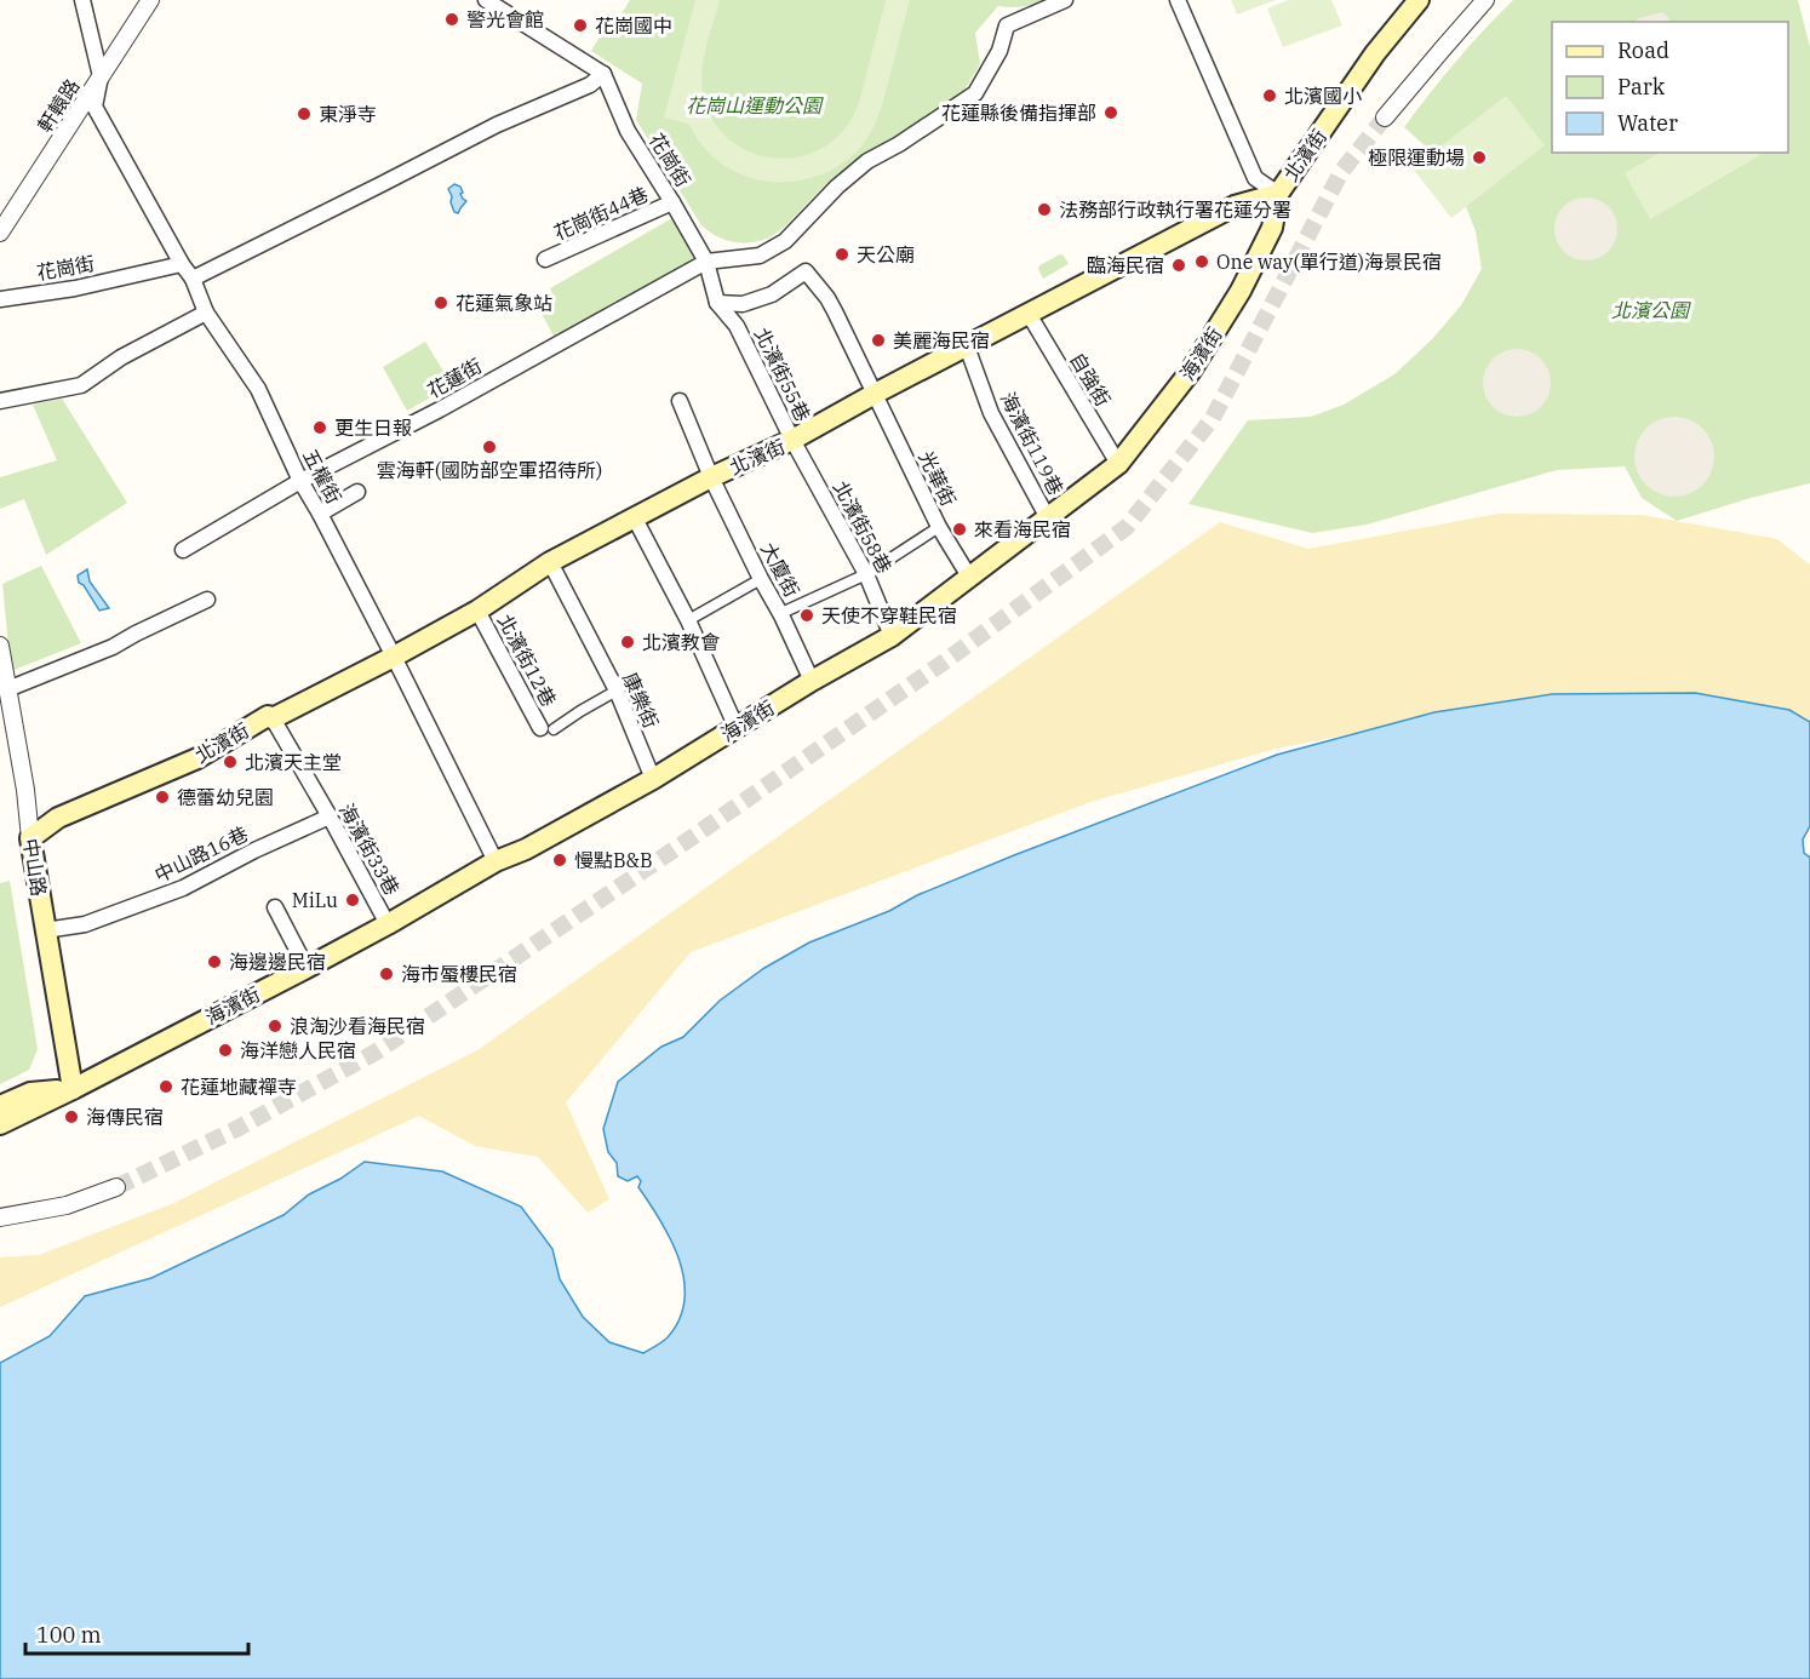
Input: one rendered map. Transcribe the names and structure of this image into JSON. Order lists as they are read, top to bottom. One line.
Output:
{"streets":{"main road":["北濱街","海濱街","中山路"],"street":["軒轅路","花崗街","花崗街44巷","北濱街55巷","花蓮街","自強街","海濱街119巷","五權街","光華街","北濱街58巷","大廈街","北濱街12巷","康樂街","海濱街33巷","中山路16巷"]},"crossings":[["軒轅路","五權街"],["北濱街","海濱街"],["北濱街","北濱街55巷"],["北濱街","自強街"],["北濱街","海濱街119巷"],["北濱街","五權街"],["北濱街","光華街"],["北濱街","北濱街58巷"],["北濱街","大廈街"],["北濱街","北濱街12巷"],["北濱街","康樂街"],["北濱街","海濱街33巷"],["北濱街","中山路"],["花崗街","花崗街44巷"],["花崗街","北濱街55巷"],["花崗街","花蓮街"],["花崗街","五權街"],["花崗街","光華街"],["海濱街","自強街"],["海濱街","海濱街119巷"],["海濱街","五權街"],["海濱街","光華街"],["海濱街","北濱街58巷"],["海濱街","大廈街"],["海濱街","康樂街"],["海濱街","海濱街33巷"],["海濱街","中山路"],["北濱街55巷","光華街"],["北濱街55巷","北濱街58巷"],["花蓮街","五權街"],["海濱街33巷","中山路16巷"],["中山路16巷","中山路"]],"parks":["花崗山運動公園","北濱公園"],"places":["警光會館","花崗國中","北濱國小","花蓮縣後備指揮部","東淨寺","極限運動場","法務部行政執行署花蓮分署","天公廟","One way(單行道)海景民宿","臨海民宿","花蓮氣象站","美麗海民宿","更生日報","雲海軒(國防部空軍招待所)","來看海民宿","天使不穿鞋民宿","北濱教會","北濱天主堂","德蕾幼兒園","慢點B&B","MiLu","海邊邊民宿","海市蜃樓民宿","浪淘沙看海民宿","海洋戀人民宿","花蓮地藏禪寺","海傳民宿"],"legend":["Road","Park","Water"],"scale_bar":"100 m"}
